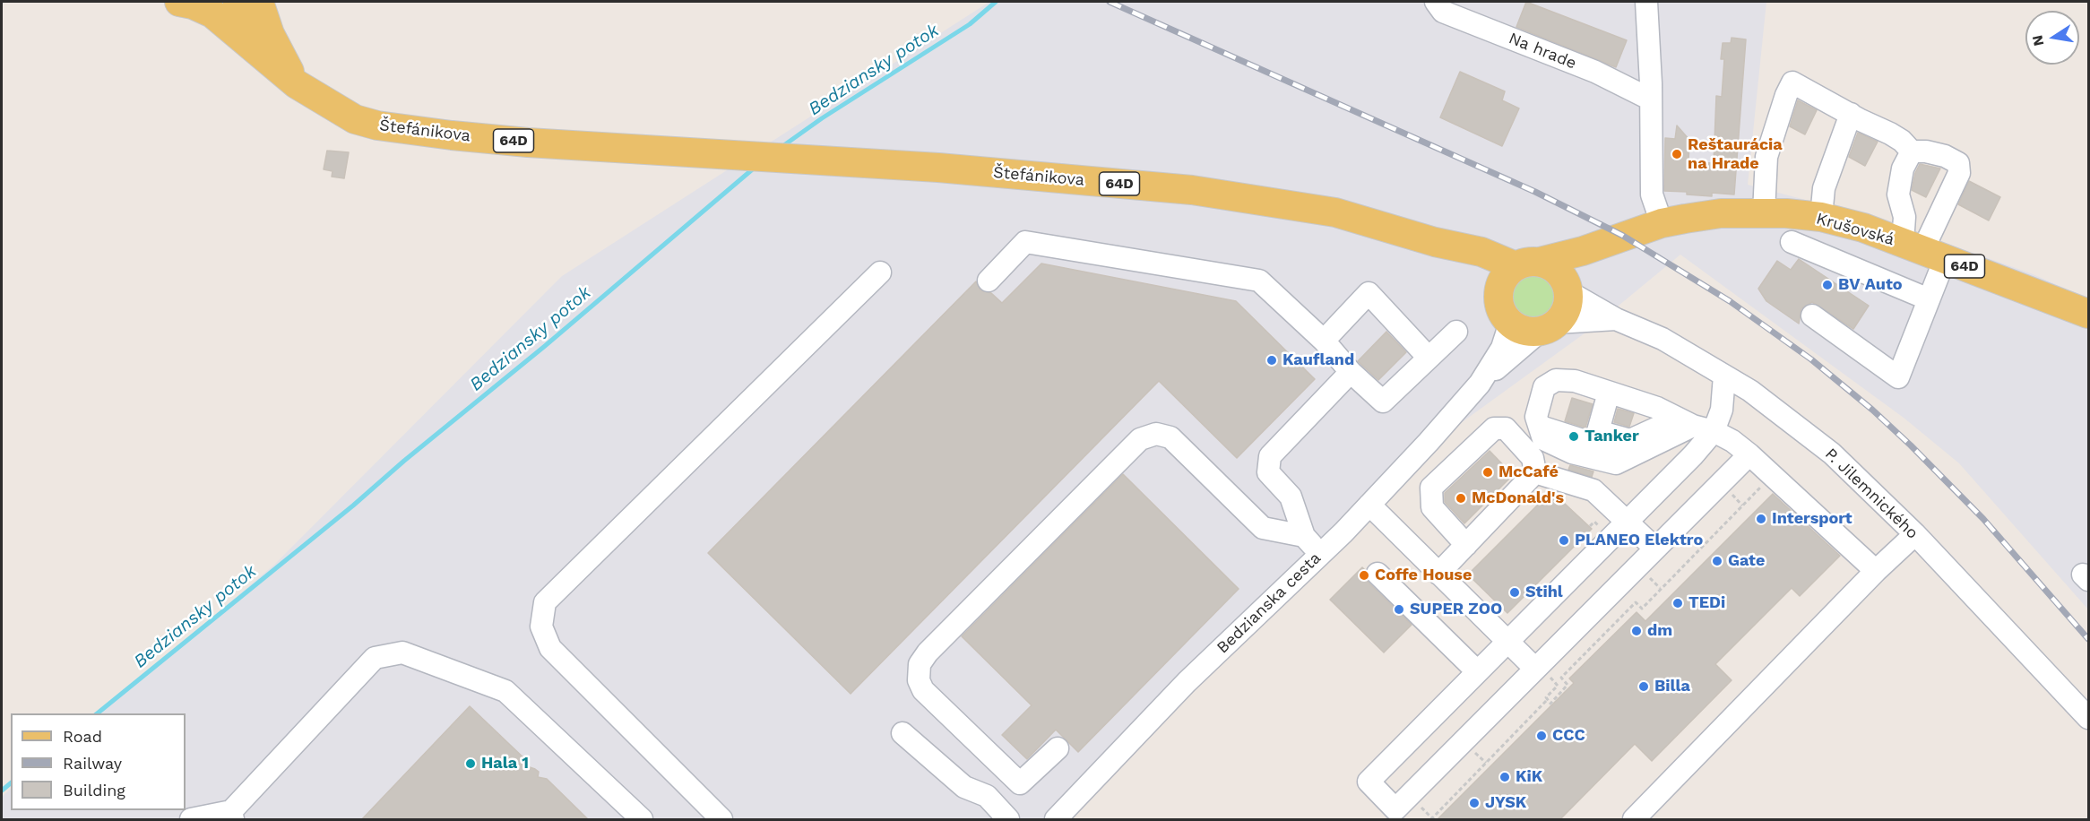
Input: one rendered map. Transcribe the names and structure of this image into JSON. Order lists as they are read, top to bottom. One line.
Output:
{"streets":{"main road":["Štefánikova","64D","Krušovská"],"street":["Na hrade","P. Jilemnického","Bedzianska cesta"]},"crossings":[["Štefánikova","64D"],["64D","Krušovská"],["64D","P. Jilemnického"],["64D","Bedzianska cesta"],["Krušovská","P. Jilemnického"],["Krušovská","Bedzianska cesta"],["P. Jilemnického","Bedzianska cesta"]],"water":["Bedziansky potok"],"places":["Reštaurácia na Hrade","BV Auto","Kaufland","Tanker","McCafé","McDonald's","Intersport","PLANEO Elektro","Gate","Coffe House","Stihl","TEDi","SUPER ZOO","dm","Billa","CCC","Hala 1","KiK","JYSK"],"legend":["Road","Railway","Building"],"north":"left"}
